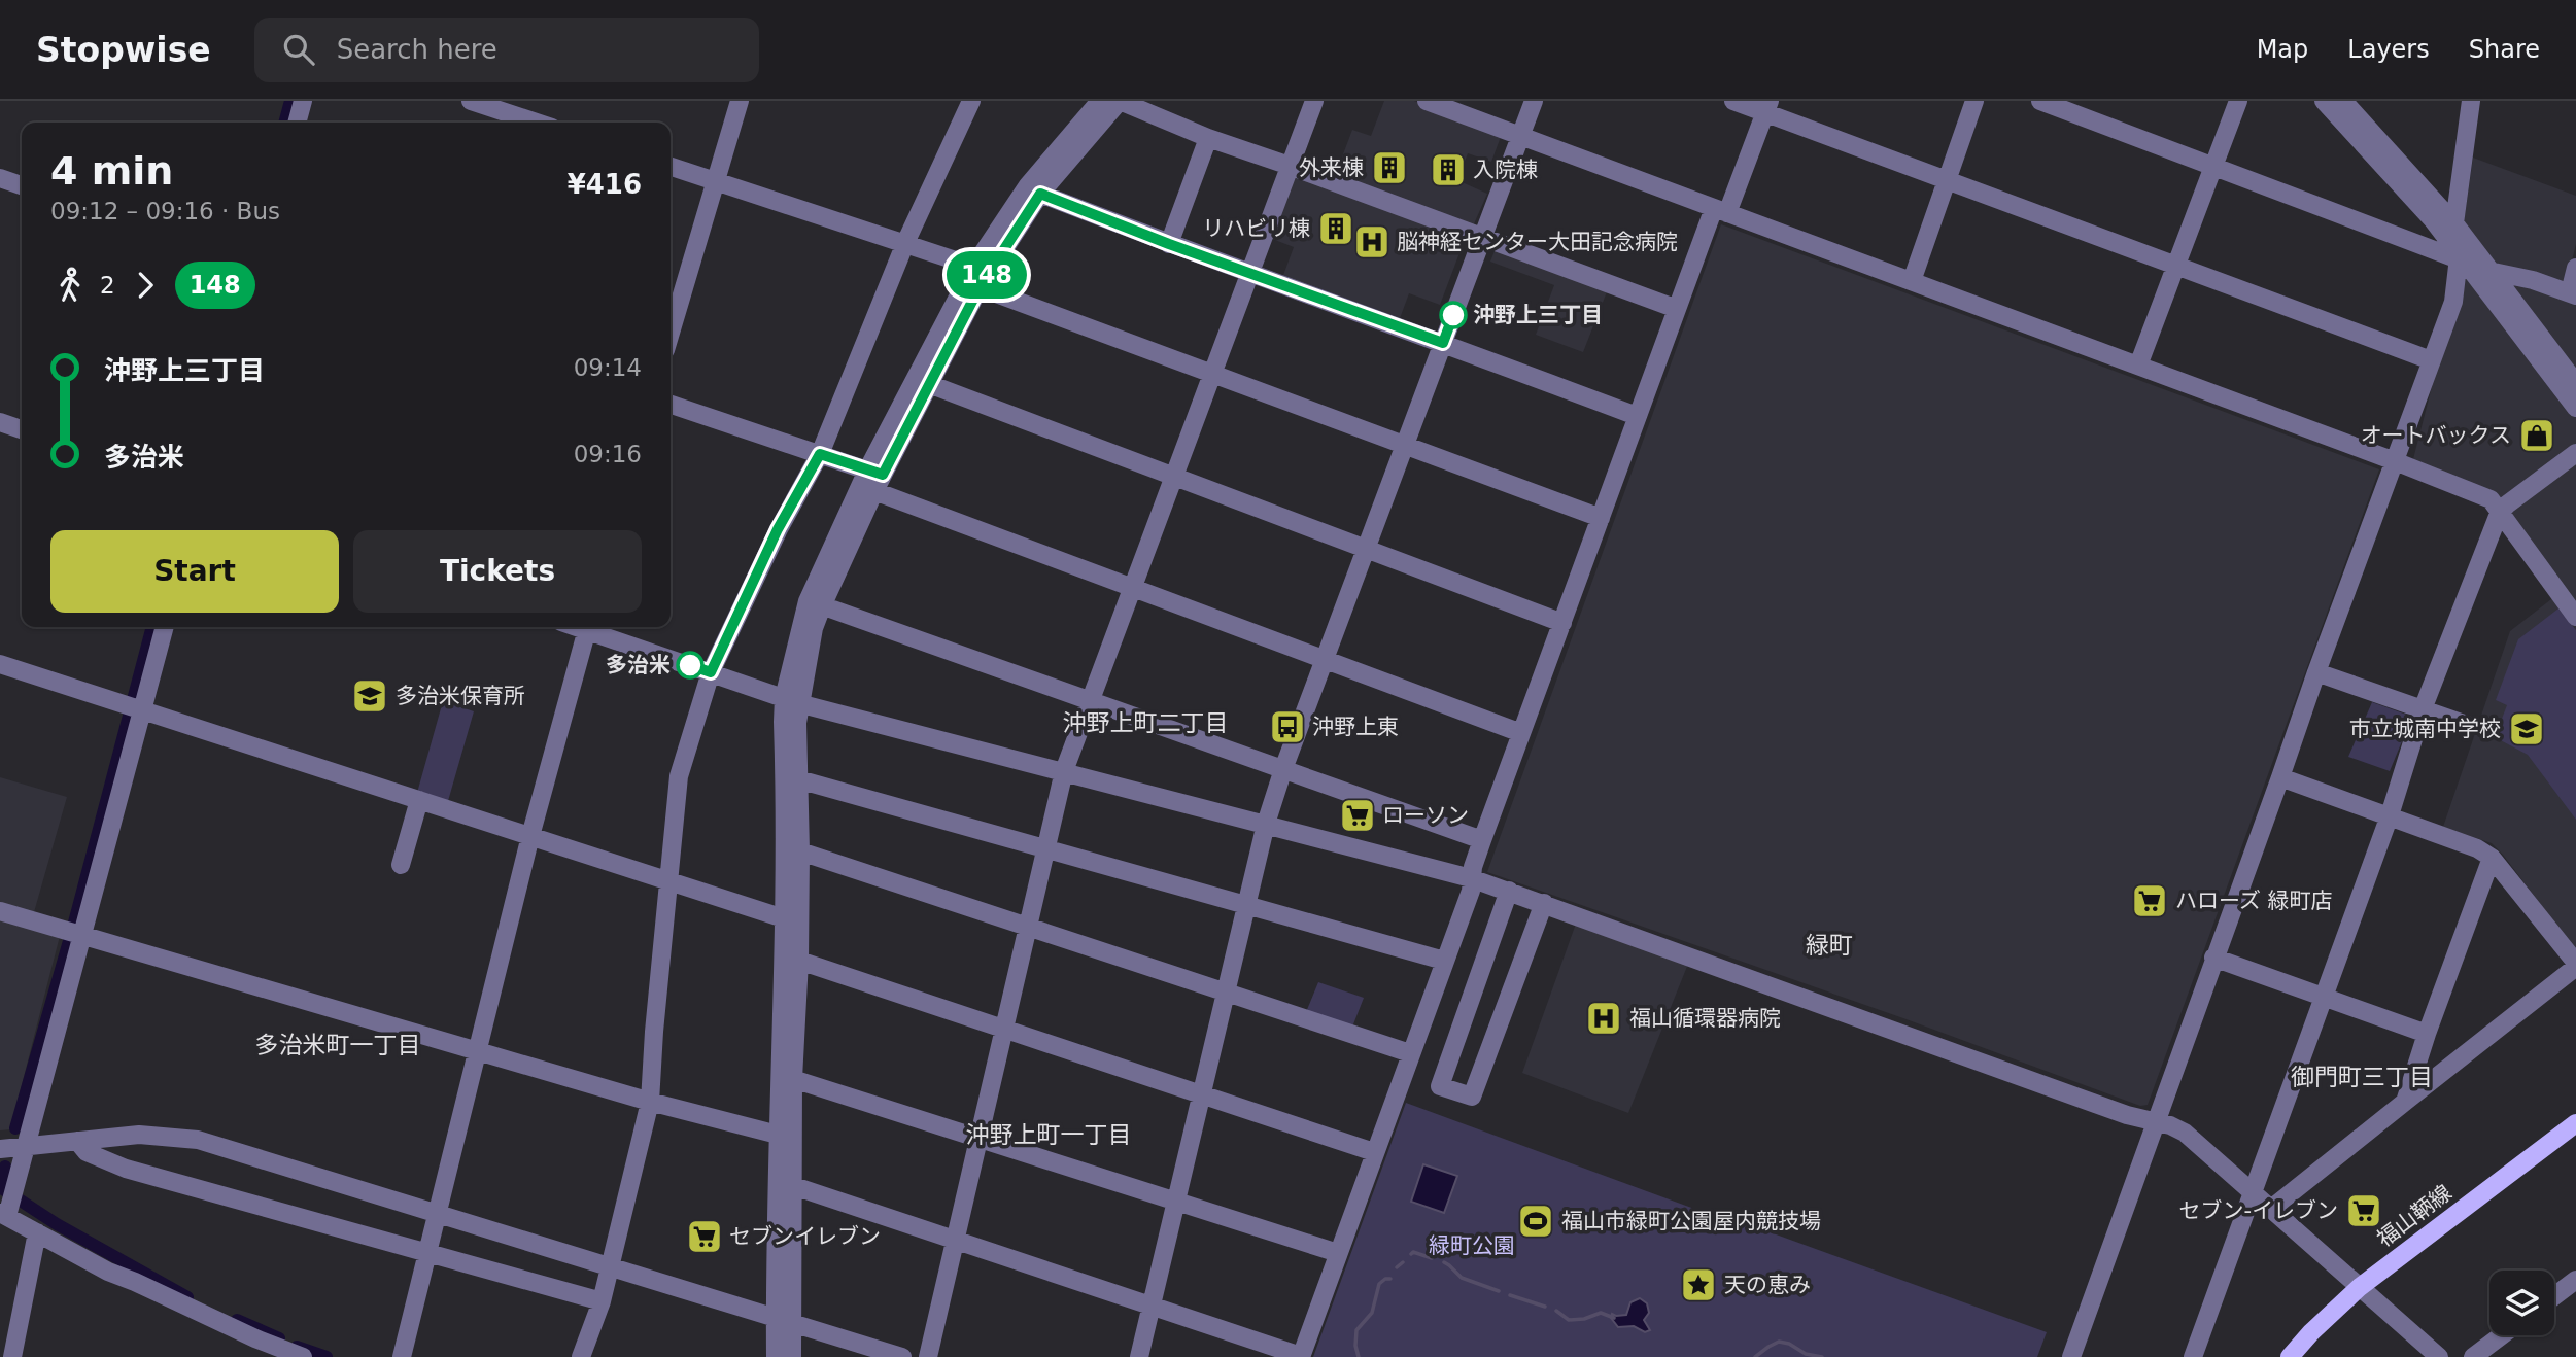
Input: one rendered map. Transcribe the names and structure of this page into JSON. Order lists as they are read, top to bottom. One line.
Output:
{"streets":{"main road":["福山鞆線"]},"districts":["沖野上町二丁目","緑町","多治米町一丁目","御門町三丁目","沖野上町一丁目"],"parks":["緑町公園"],"places":{"building":["外来棟","入院棟","リハビリ棟"],"hospital":["脳神経センター大田記念病院","福山循環器病院"],"other":["沖野上三丁目","多治米"],"shop":["オートバックス"],"school or university":["多治米保育所","市立城南中学校"],"bus stop":["沖野上東"],"supermarket":["ローソン","ハローズ 緑町店","セブン-イレブン","セブンイレブン"],"sports":["福山市緑町公園屋内競技場"],"place":["天の恵み"]},"lines":["bus line 148"],"page":{"header":"Stopwise","search":"Search here","nav":["Map","Layers","Share"],"on_map":"148","heading":["4 min","09:12 – 09:16 · Bus","¥416"],"legs":["2","148"],"list":[{"name":"沖野上三丁目","value":"09:14"},{"name":"多治米","value":"09:16"}],"buttons":["Start","Tickets"]}}
